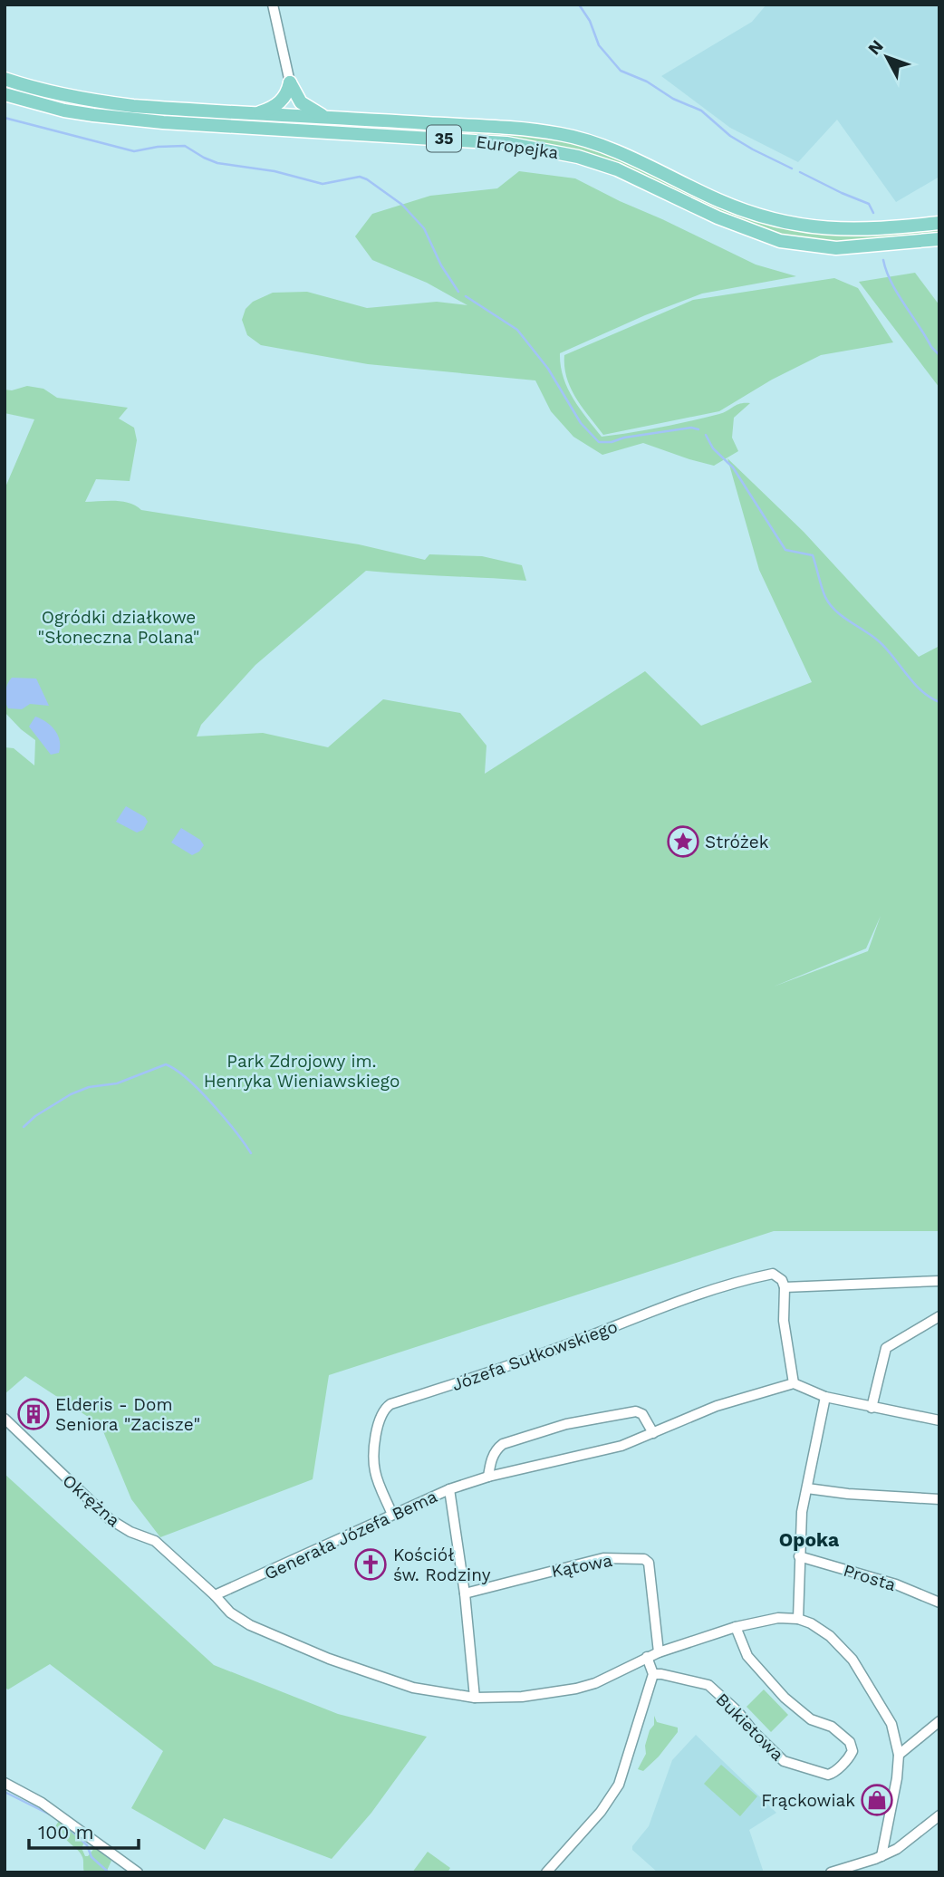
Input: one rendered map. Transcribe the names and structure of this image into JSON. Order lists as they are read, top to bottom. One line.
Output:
{"streets":{"main road":["35","Europejka"],"street":["Józefa Sułkowskiego","Okrężna","Generała Józefa Bema","Kątowa","Prosta","Bukietowa"]},"crossings":[["Józefa Sułkowskiego","Generała Józefa Bema"],["Okrężna","Generała Józefa Bema"],["Okrężna","Kątowa"],["Okrężna","Bukietowa"]],"districts":["Opoka"],"parks":["Ogródki działkowe \"Słoneczna Polana\"","Park Zdrojowy im. Henryka Wieniawskiego"],"places":{"place":["Stróżek"],"building":["Elderis - Dom Seniora \"Zacisze\""],"church":["Kościół św. Rodziny"],"shop":["Frąckowiak"]},"scale_bar":"100 m","north":"top left"}
